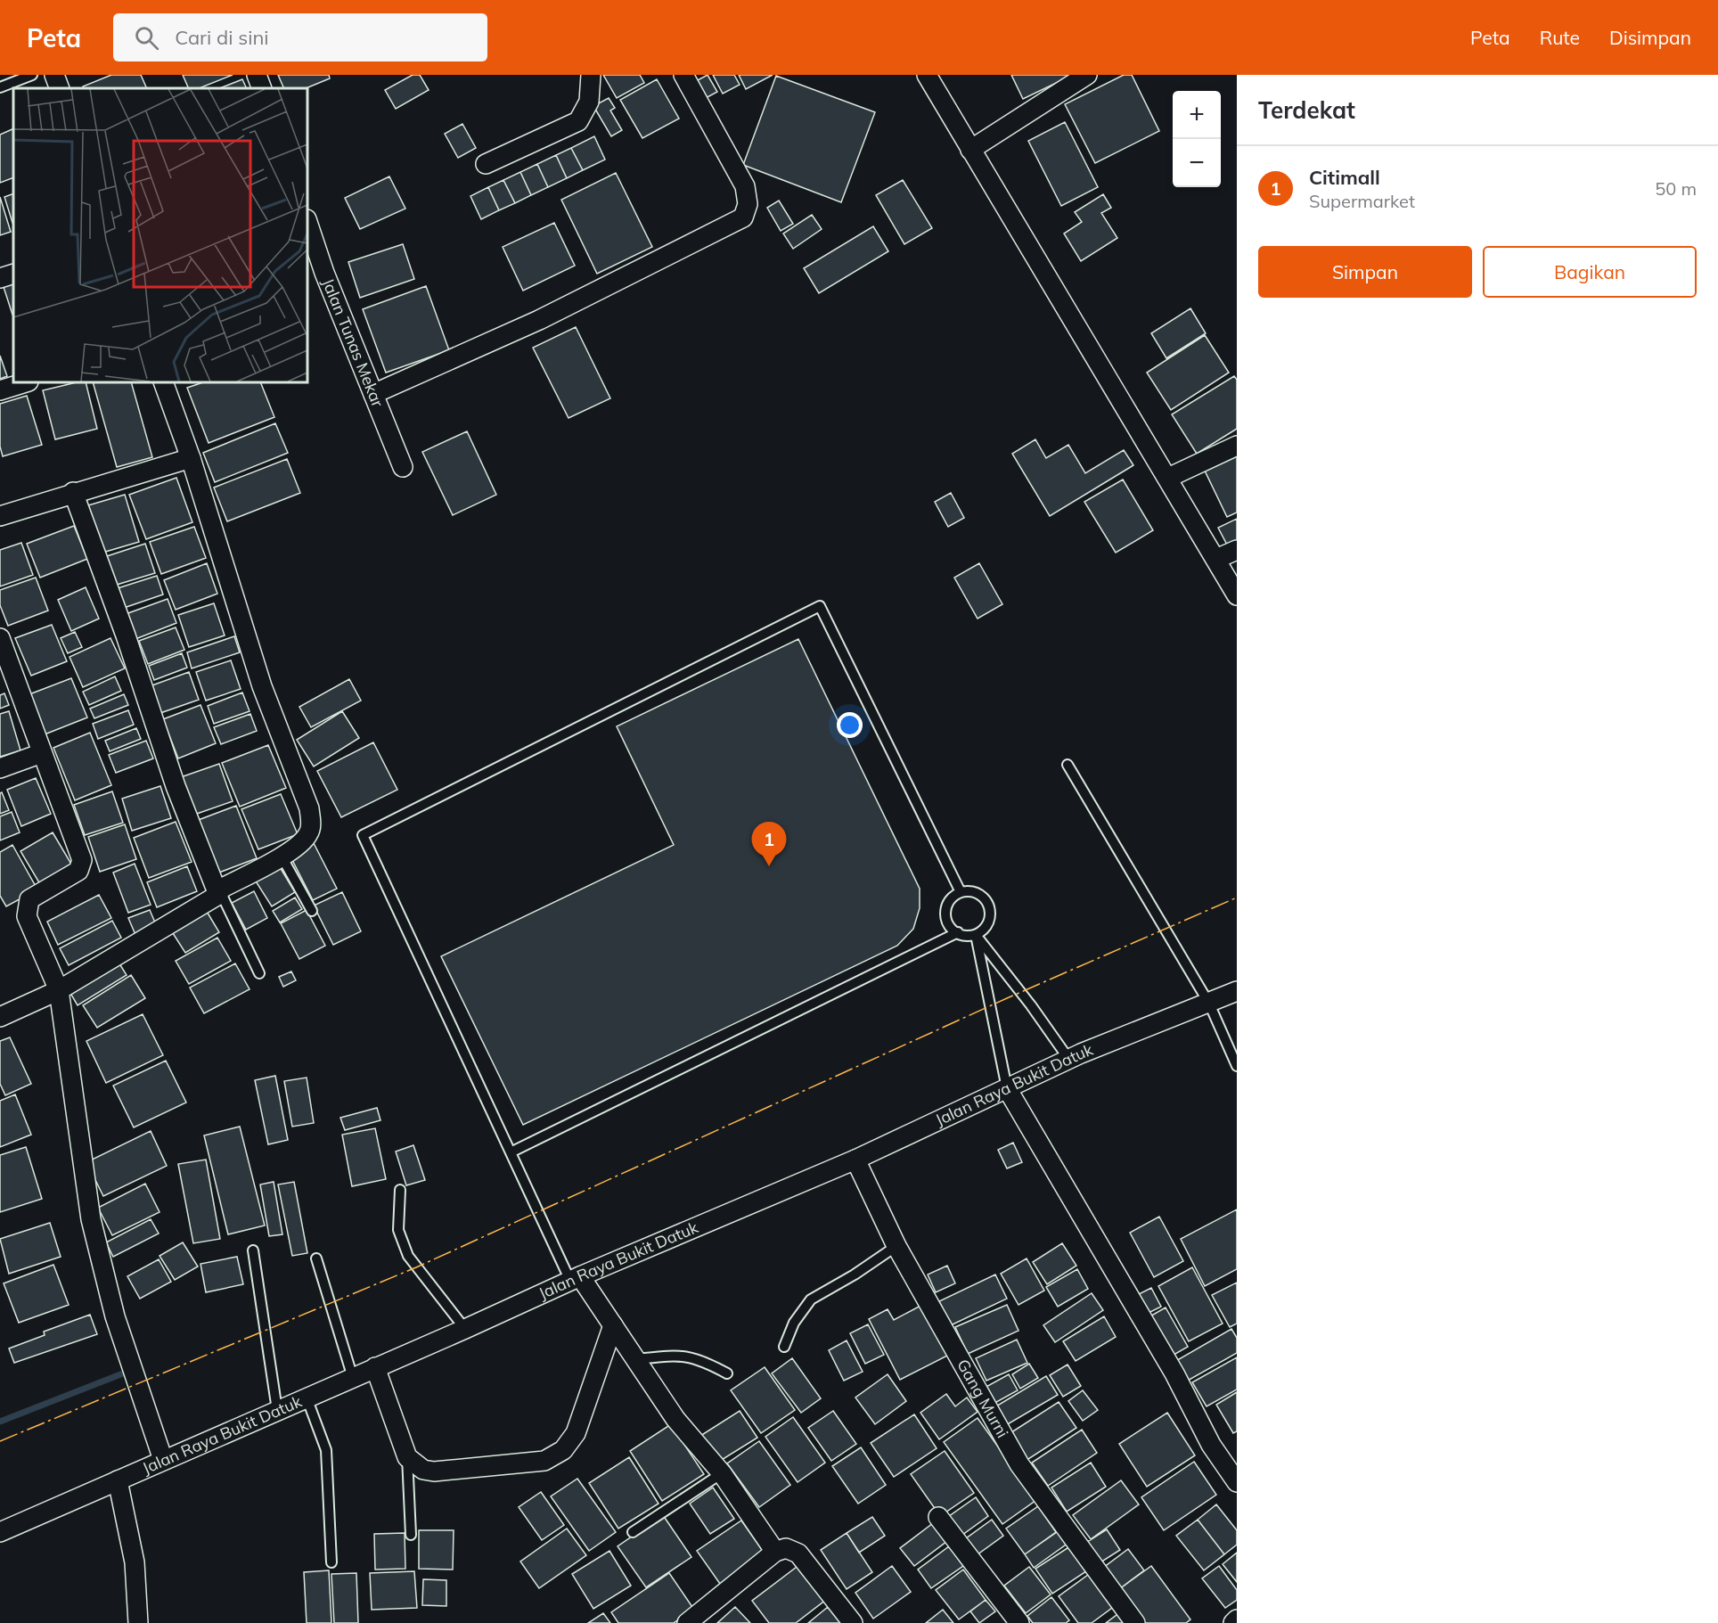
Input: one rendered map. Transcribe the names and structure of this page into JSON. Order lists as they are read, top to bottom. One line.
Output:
{"streets":{"street":["Jalan Tunas Mekar","Jalan Raya Bukit Datuk","Gang Murni"]},"crossings":[["Jalan Raya Bukit Datuk","Gang Murni"]],"page":{"header":"Peta","search":"Cari di sini","nav":["Peta","Rute","Disimpan"],"heading":"Terdekat","map_buttons":["+","−"],"list":[{"mark":"1","name":"Citimall","note":"Supermarket","value":"50 m"}],"buttons":["Simpan","Bagikan"],"pins":"1"}}
